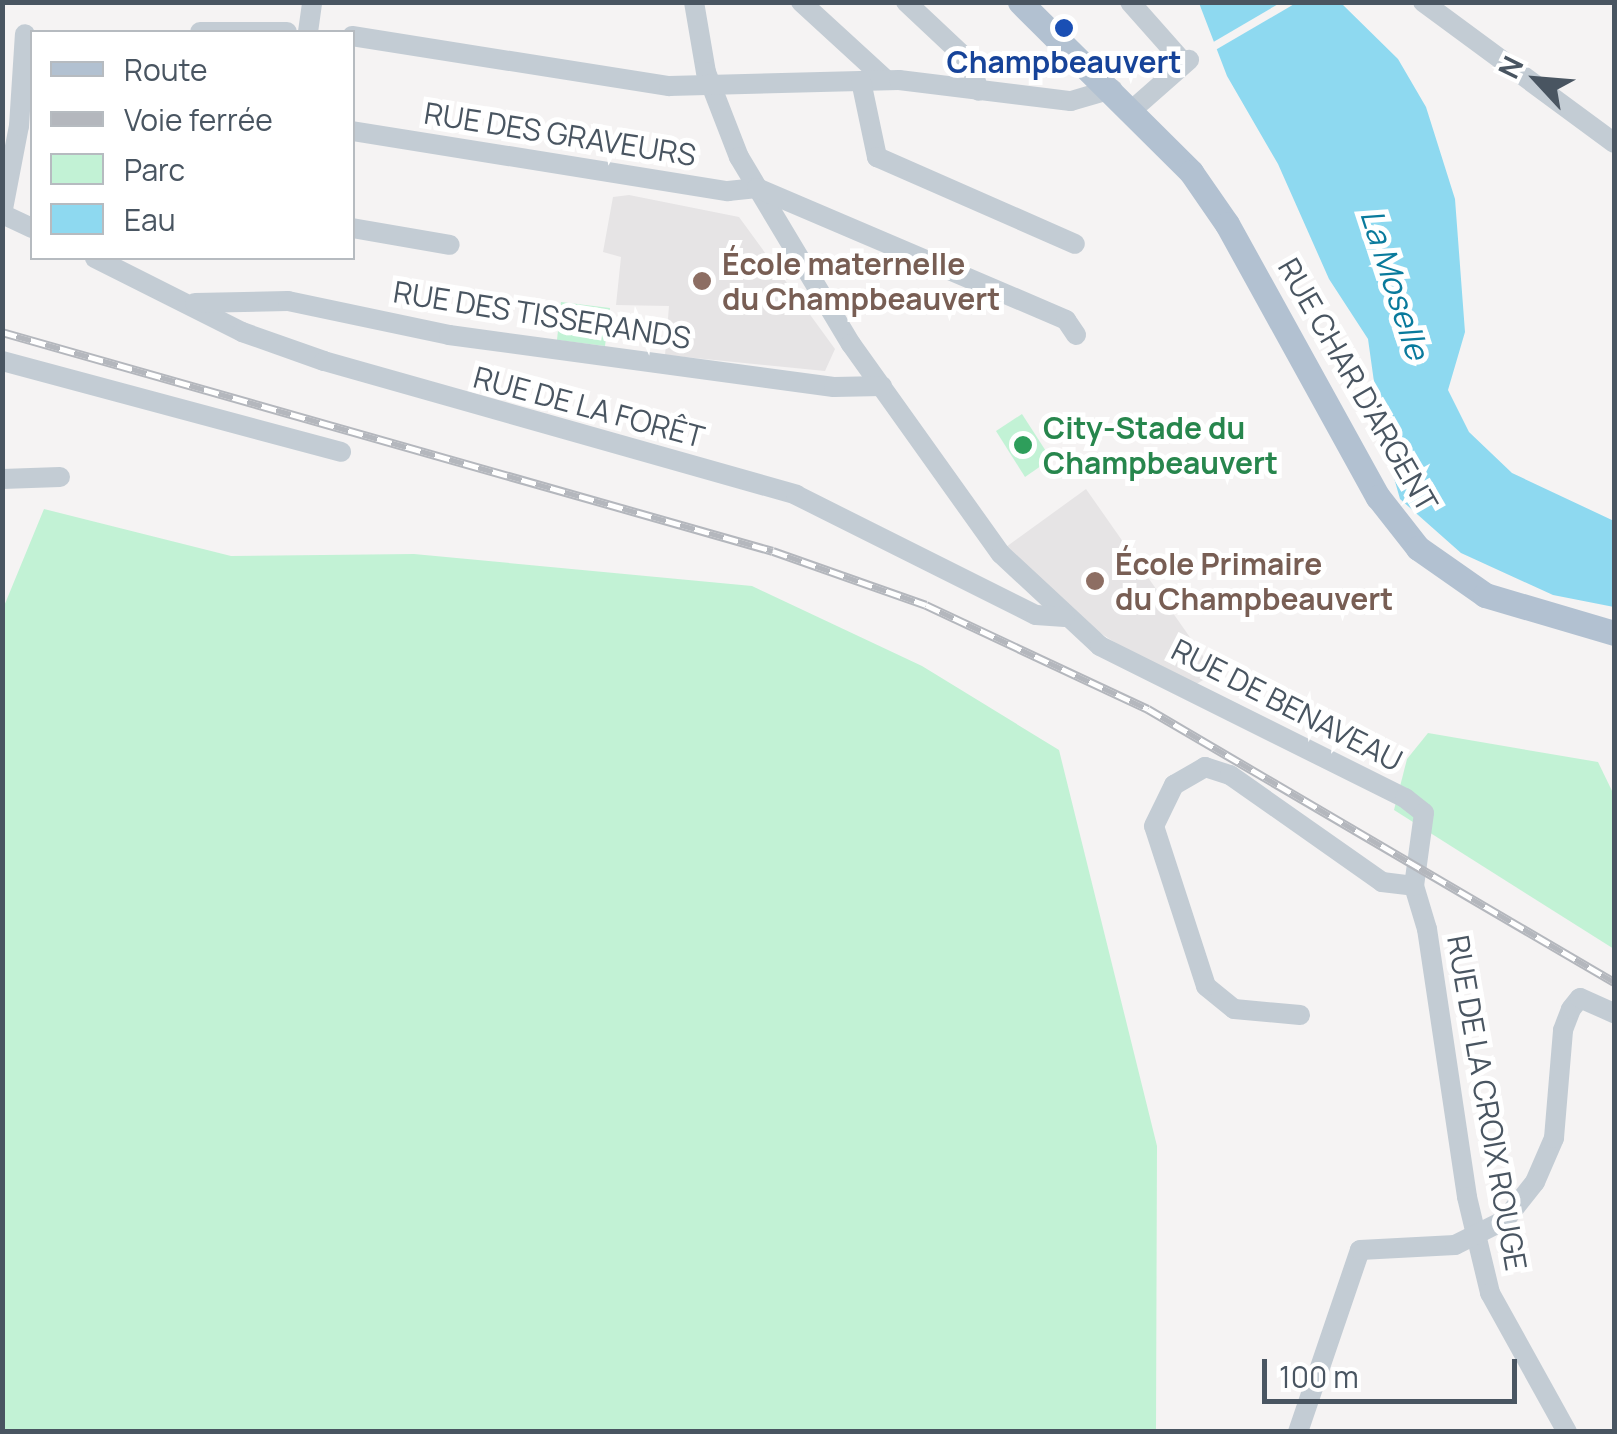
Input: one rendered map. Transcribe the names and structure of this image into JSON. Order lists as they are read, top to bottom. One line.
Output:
{"streets":{"main road":["RUE CHAR D'ARGENT"],"street":["RUE DES GRAVEURS","RUE DES TISSERANDS","RUE DE LA FORÊT","RUE DE BENAVEAU","RUE DE LA CROIX ROUGE"]},"crossings":[["RUE DES GRAVEURS","RUE DE BENAVEAU"],["RUE DES TISSERANDS","RUE DE LA FORÊT"],["RUE DES TISSERANDS","RUE DE BENAVEAU"],["RUE DE LA FORÊT","RUE DE BENAVEAU"],["RUE DE BENAVEAU","RUE DE LA CROIX ROUGE"]],"water":["La Moselle"],"places":["Champbeauvert","École maternelle du Champbeauvert","City-Stade du Champbeauvert","École Primaire du Champbeauvert"],"legend":["Route","Voie ferrée","Parc","Eau"],"scale_bar":"100 m","north":"top left"}
